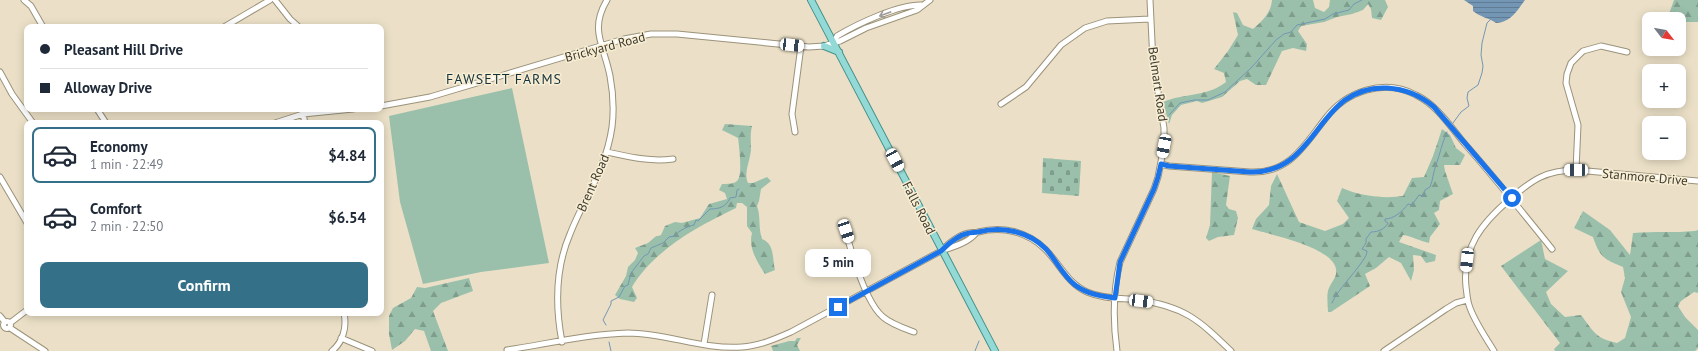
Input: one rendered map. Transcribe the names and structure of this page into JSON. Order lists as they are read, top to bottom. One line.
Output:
{"streets":{"main road":["Falls Road"],"street":["Brickyard Road","Belmart Road","Stanmore Drive","Brent Road"]},"crossings":[["Brickyard Road","Brent Road"],["Brickyard Road","Falls Road"]],"districts":["FAWSETT FARMS"],"north":"bottom right","page":{"map_buttons":["+","−"],"banner":["Pleasant Hill Drive","Alloway Drive"],"list":[{"name":"Economy","note":"1 min · 22:49","value":"$4.84"},{"name":"Comfort","note":"2 min · 22:50","value":"$6.54"}],"bubble":"5 min","buttons":"Confirm"}}
